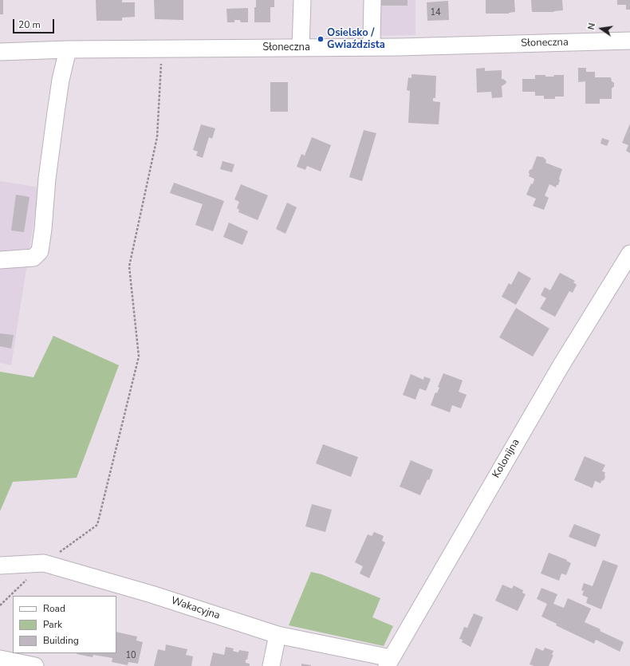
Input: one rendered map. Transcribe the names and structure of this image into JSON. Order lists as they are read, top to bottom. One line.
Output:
{"streets":{"street":["Słoneczna","Kolonijna","Wakacyjna"]},"crossings":[["Kolonijna","Wakacyjna"]],"places":["Osielsko / Gwiaździsta"],"house_numbers":["14","10"],"legend":["Road","Park","Building"],"scale_bar":"20 m","north":"left"}
